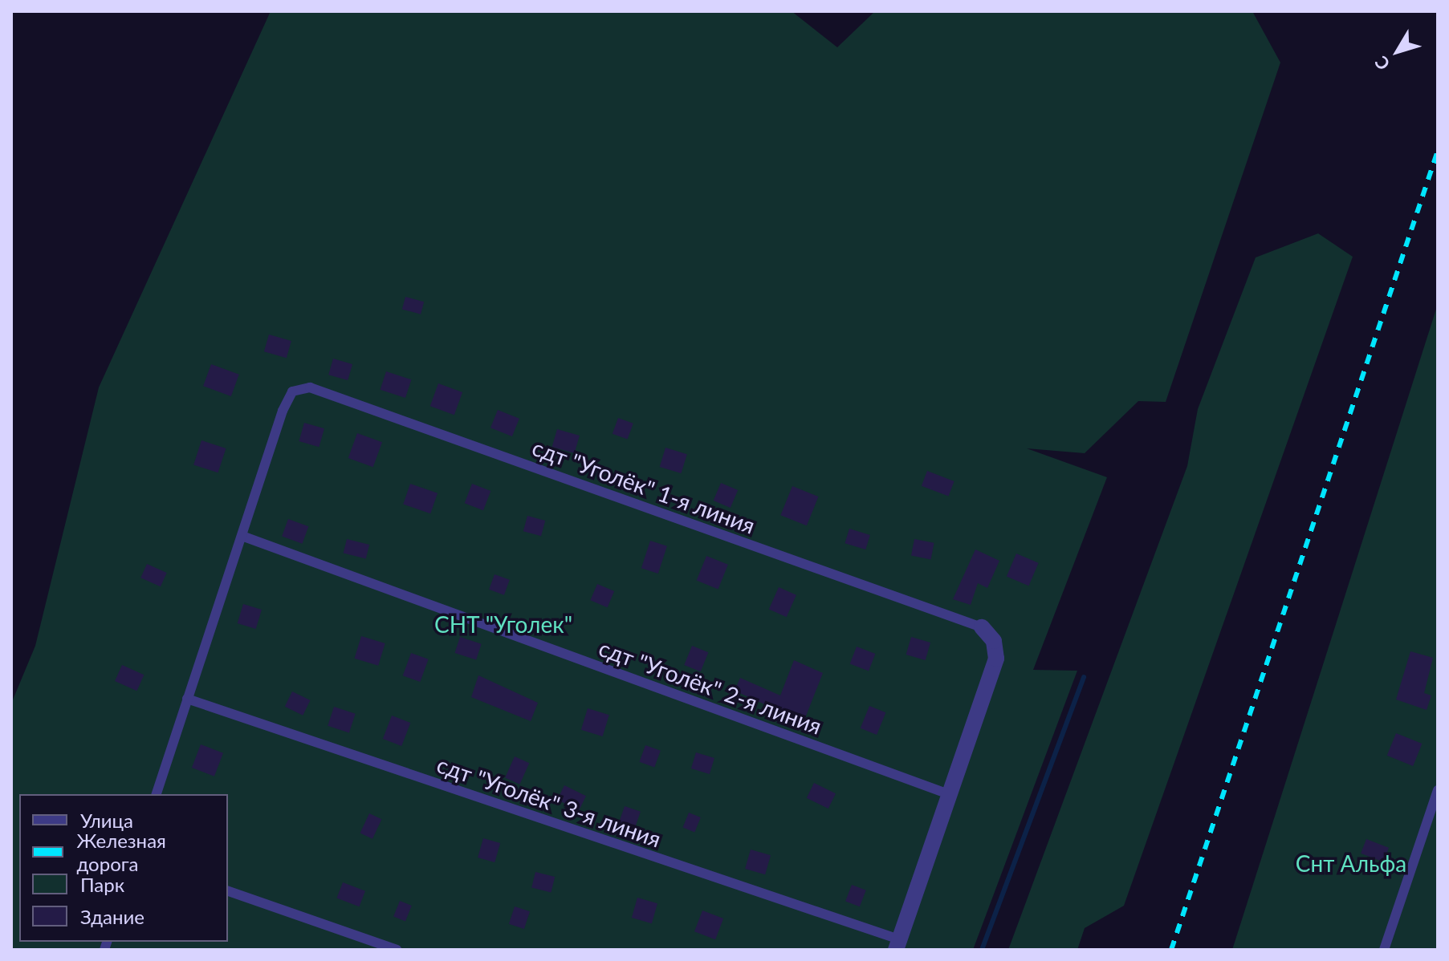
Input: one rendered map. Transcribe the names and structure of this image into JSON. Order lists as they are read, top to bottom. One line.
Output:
{"streets":{"lane":["сдт \"Уголёк\" 1-я линия","сдт \"Уголёк\" 2-я линия","сдт \"Уголёк\" 3-я линия"]},"crossings":[["сдт \"Уголёк\" 1-я линия","сдт \"Уголёк\" 2-я линия"]],"parks":["СНТ \"Уголек\"","Снт Альфа"],"legend":["Улица","Железная дорога","Парк","Здание"],"north":"bottom left"}
